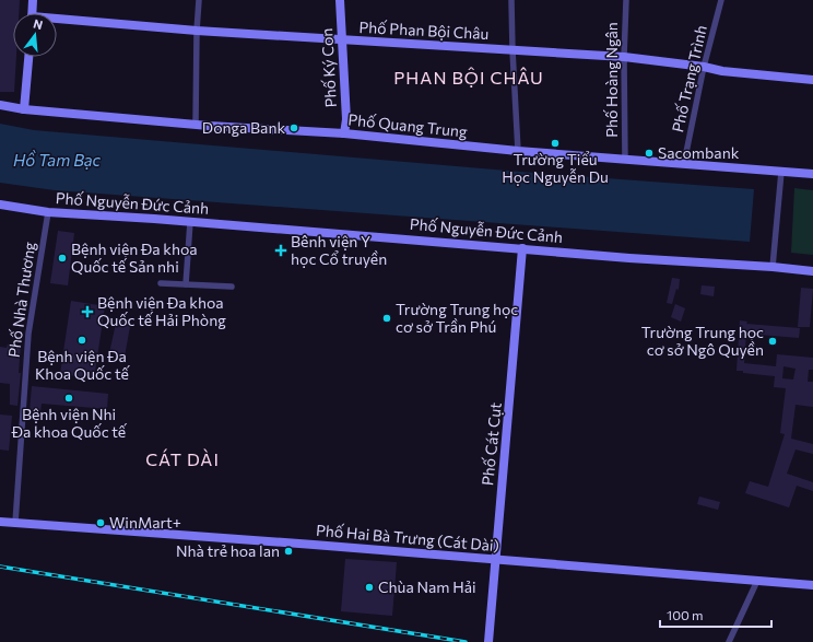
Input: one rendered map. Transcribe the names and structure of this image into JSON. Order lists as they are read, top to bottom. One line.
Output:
{"streets":{"main road":["Phố Phan Bội Châu","Phố Ký Con","Phố Quang Trung","Phố Nguyễn Đức Cảnh","Phố Cát Cụt","Phố Hai Bà Trưng (Cát Dài)"],"street":["Phố Trạng Trình","Phố Hoàng Ngân","Phố Nhà Thương"]},"crossings":[["Phố Phan Bội Châu","Phố Ký Con"],["Phố Phan Bội Châu","Phố Trạng Trình"],["Phố Phan Bội Châu","Phố Hoàng Ngân"],["Phố Ký Con","Phố Quang Trung"],["Phố Trạng Trình","Phố Quang Trung"],["Phố Hoàng Ngân","Phố Quang Trung"],["Phố Nguyễn Đức Cảnh","Phố Nhà Thương"],["Phố Nguyễn Đức Cảnh","Phố Cát Cụt"],["Phố Nhà Thương","Phố Hai Bà Trưng (Cát Dài)"],["Phố Cát Cụt","Phố Hai Bà Trưng (Cát Dài)"]],"districts":["PHAN BỘI CHÂU","CÁT DÀI"],"water":["Hồ Tam Bạc"],"places":{"other":["Donga Bank","Trường Tiểu Học Nguyễn Du","Sacombank","Bệnh viện Đa khoa Quốc tế Sản nhi","Trường Trung học cơ sở Trần Phú","Bệnh viện Đa Khoa Quốc tế","Trường Trung học cơ sở Ngô Quyền","Bệnh viện Nhi Đa khoa Quốc tế","WinMart+","Nhà trẻ hoa lan","Chùa Nam Hải"],"health":["Bênh viện Y học Cổ truyền","Bệnh viện Đa khoa Quốc tế Hải Phòng"]},"scale_bar":"100 m","north":"top"}
